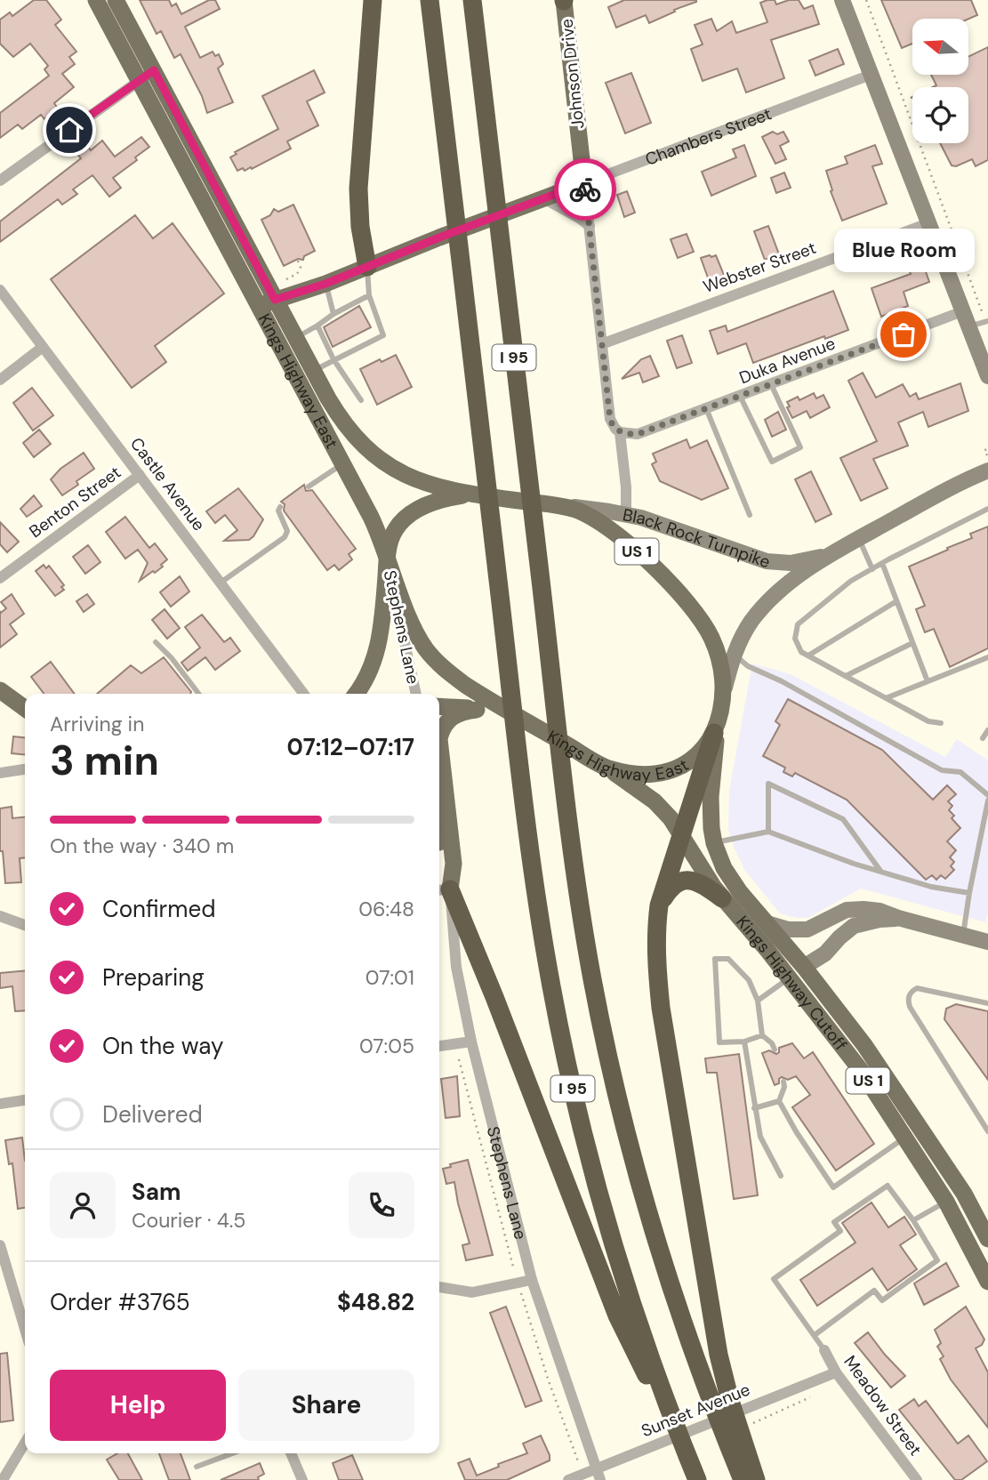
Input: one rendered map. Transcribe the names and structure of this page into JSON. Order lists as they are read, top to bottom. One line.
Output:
{"streets":{"highway":["I 95"],"main road":["Johnson Drive","Chambers Street","Kings Highway East","Black Rock Turnpike","US 1","Stephens Lane","Kings Highway Cutoff"],"street":["Webster Street","Duka Avenue","Castle Avenue","Benton Street","Meadow Street","Sunset Avenue"]},"crossings":[["Johnson Drive","Chambers Street"],["Johnson Drive","Webster Street"],["Johnson Drive","Duka Avenue"],["Johnson Drive","Black Rock Turnpike"],["Chambers Street","Kings Highway East"],["I 95","Kings Highway East"],["Kings Highway East","Black Rock Turnpike"],["Kings Highway East","Stephens Lane"],["Kings Highway East","Kings Highway Cutoff"],["Castle Avenue","Benton Street"],["Stephens Lane","Sunset Avenue"],["Meadow Street","Sunset Avenue"]],"places":["Blue Room"],"north":"left","page":{"bubble":"Blue Room","heading":["3 min","Arriving in","07:12–07:17"],"panel":["Sam","Courier · 4.5","Order #3765","$48.82"],"bar":"On the way · 340 m","list":[["Confirmed","06:48"],["Preparing","07:01"],["On the way","07:05"],"Delivered"],"buttons":["Help","Share"]}}
